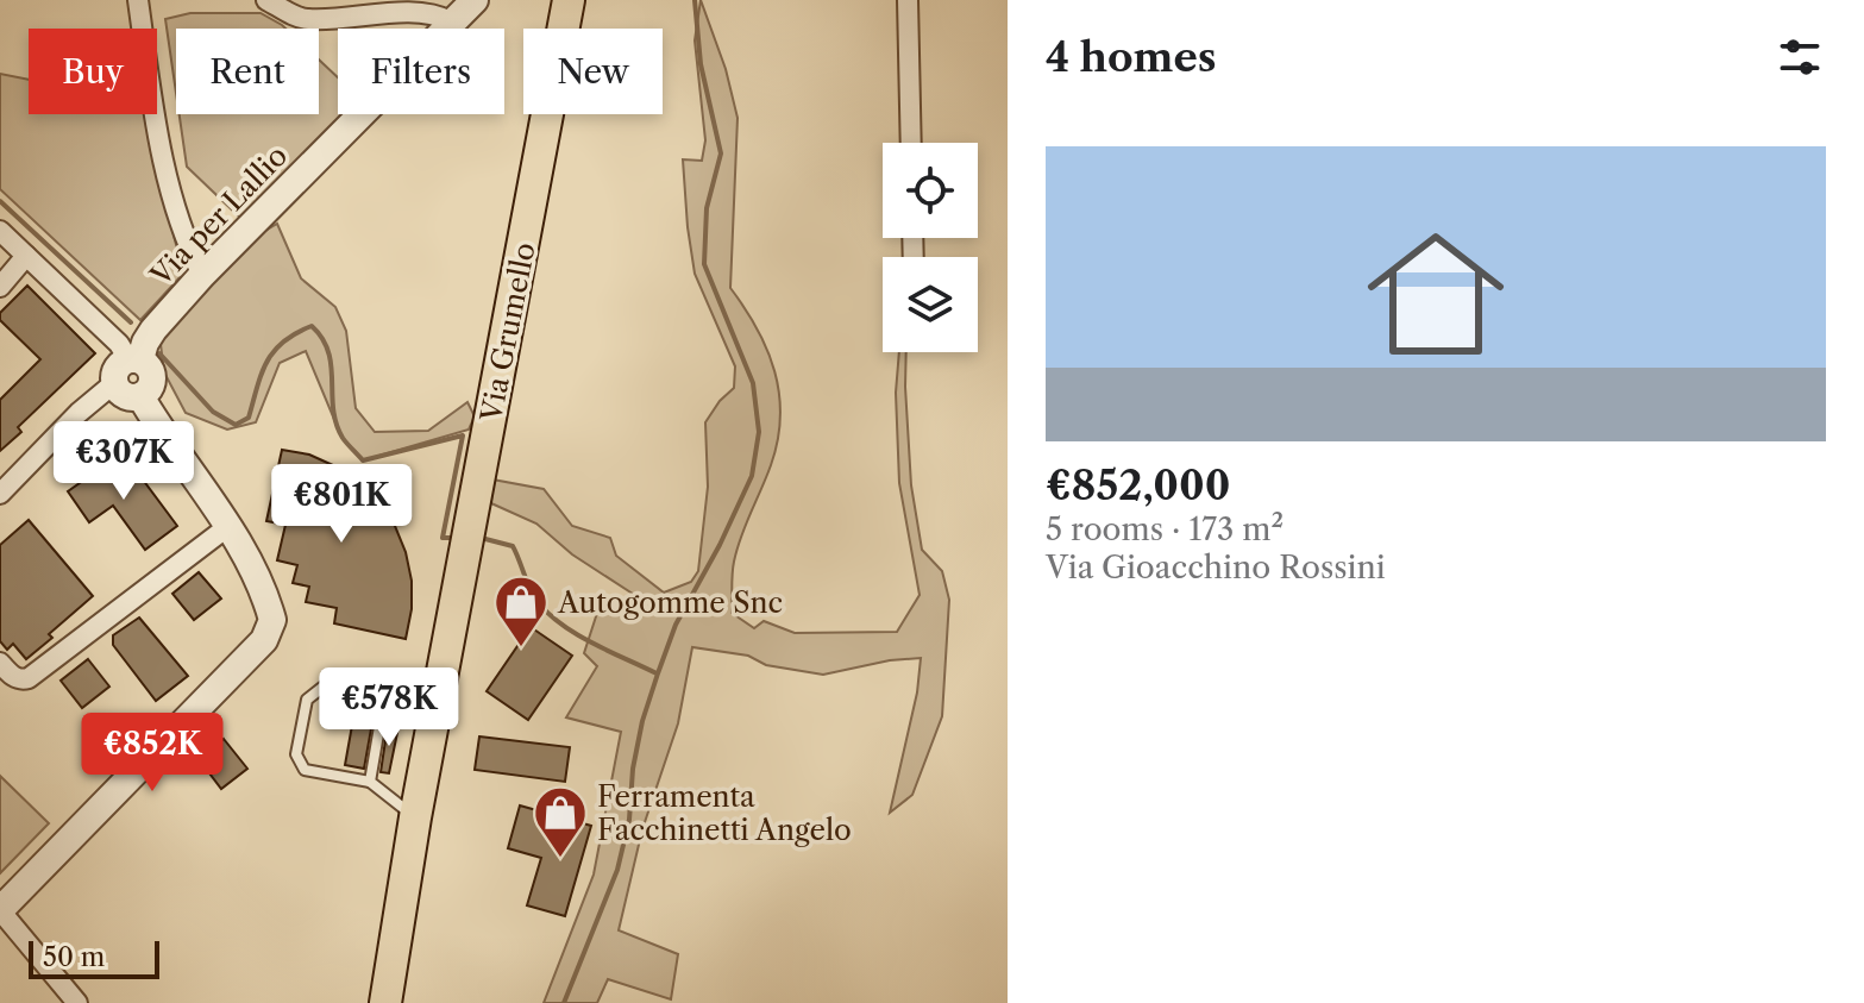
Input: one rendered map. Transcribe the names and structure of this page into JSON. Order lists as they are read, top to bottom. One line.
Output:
{"streets":{"main road":["Via Grumello"],"street":["Via per Lallio"]},"places":{"shop":["Autogomme Snc","Ferramenta Facchinetti Angelo"]},"scale_bar":"50 m","page":{"heading":"4 homes","chip":["Buy","Rent","Filters","New"],"list":[{"name":"€852,000","note":"5 rooms · 173 m² · Via Gioacchino Rossini"}],"price":["€307K","€801K","€578K","€852K"],"scale":"50 m"}}
